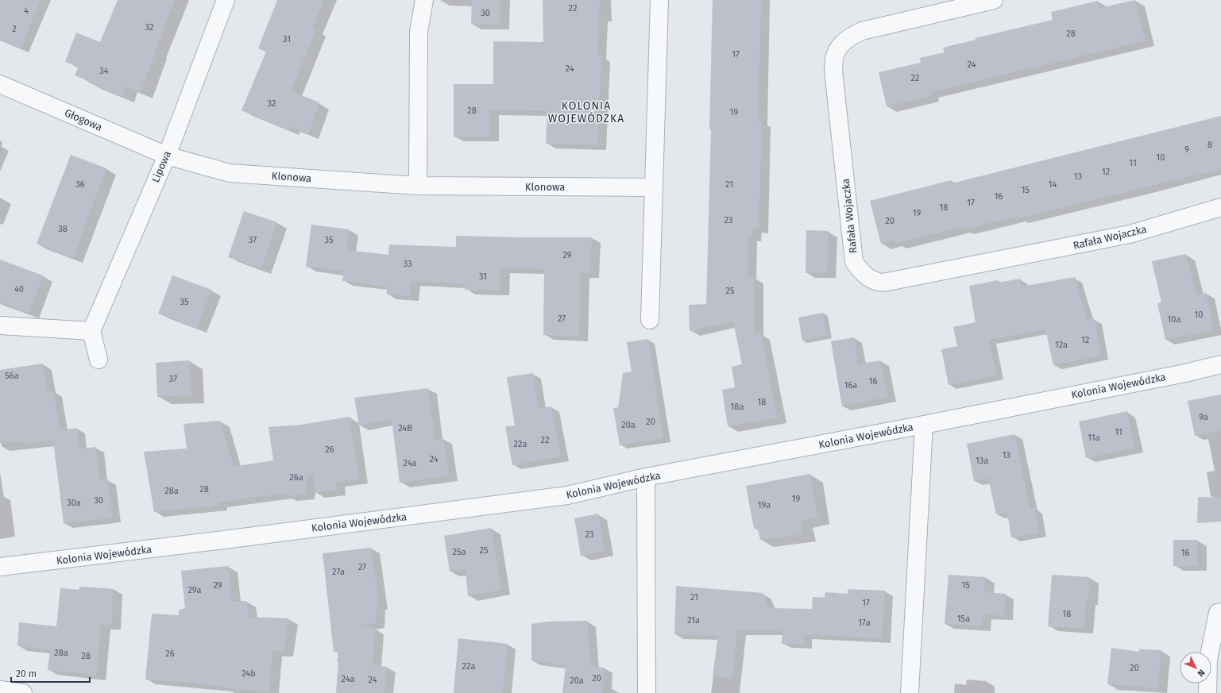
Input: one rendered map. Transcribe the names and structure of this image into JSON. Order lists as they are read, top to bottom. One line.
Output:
{"streets":{"street":["Głogowa","Lipowa","Klonowa","Rafała Wojaczka","Kolonia Wojewódzka"]},"crossings":[["Głogowa","Lipowa"],["Głogowa","Klonowa"],["Lipowa","Klonowa"]],"districts":["KOLONIA WOJEWÓDZKA"],"house_numbers":["22","4","30","32","2","28","31","17","24","24","34","22","32","28","19","8","9","10","11","12","13","36","21","14","15","16","17","18","19","23","20","38","37","35","29","33","31","40","25","35","10","27","10a","12","12a","56a","37","16","16a","18","18a","9a","20","20a","24B","11","11a","22","22a","26","13","24","13a","24a","26a","28","28a","19","30","30a","19a","23","25","25a","16","27","27a","29","15","29a","21","17","18","15a","21a","17a","28a","26","28","22a","20","24b","20","24a","24","20a"],"scale_bar":"20 m","north":"bottom right"}
